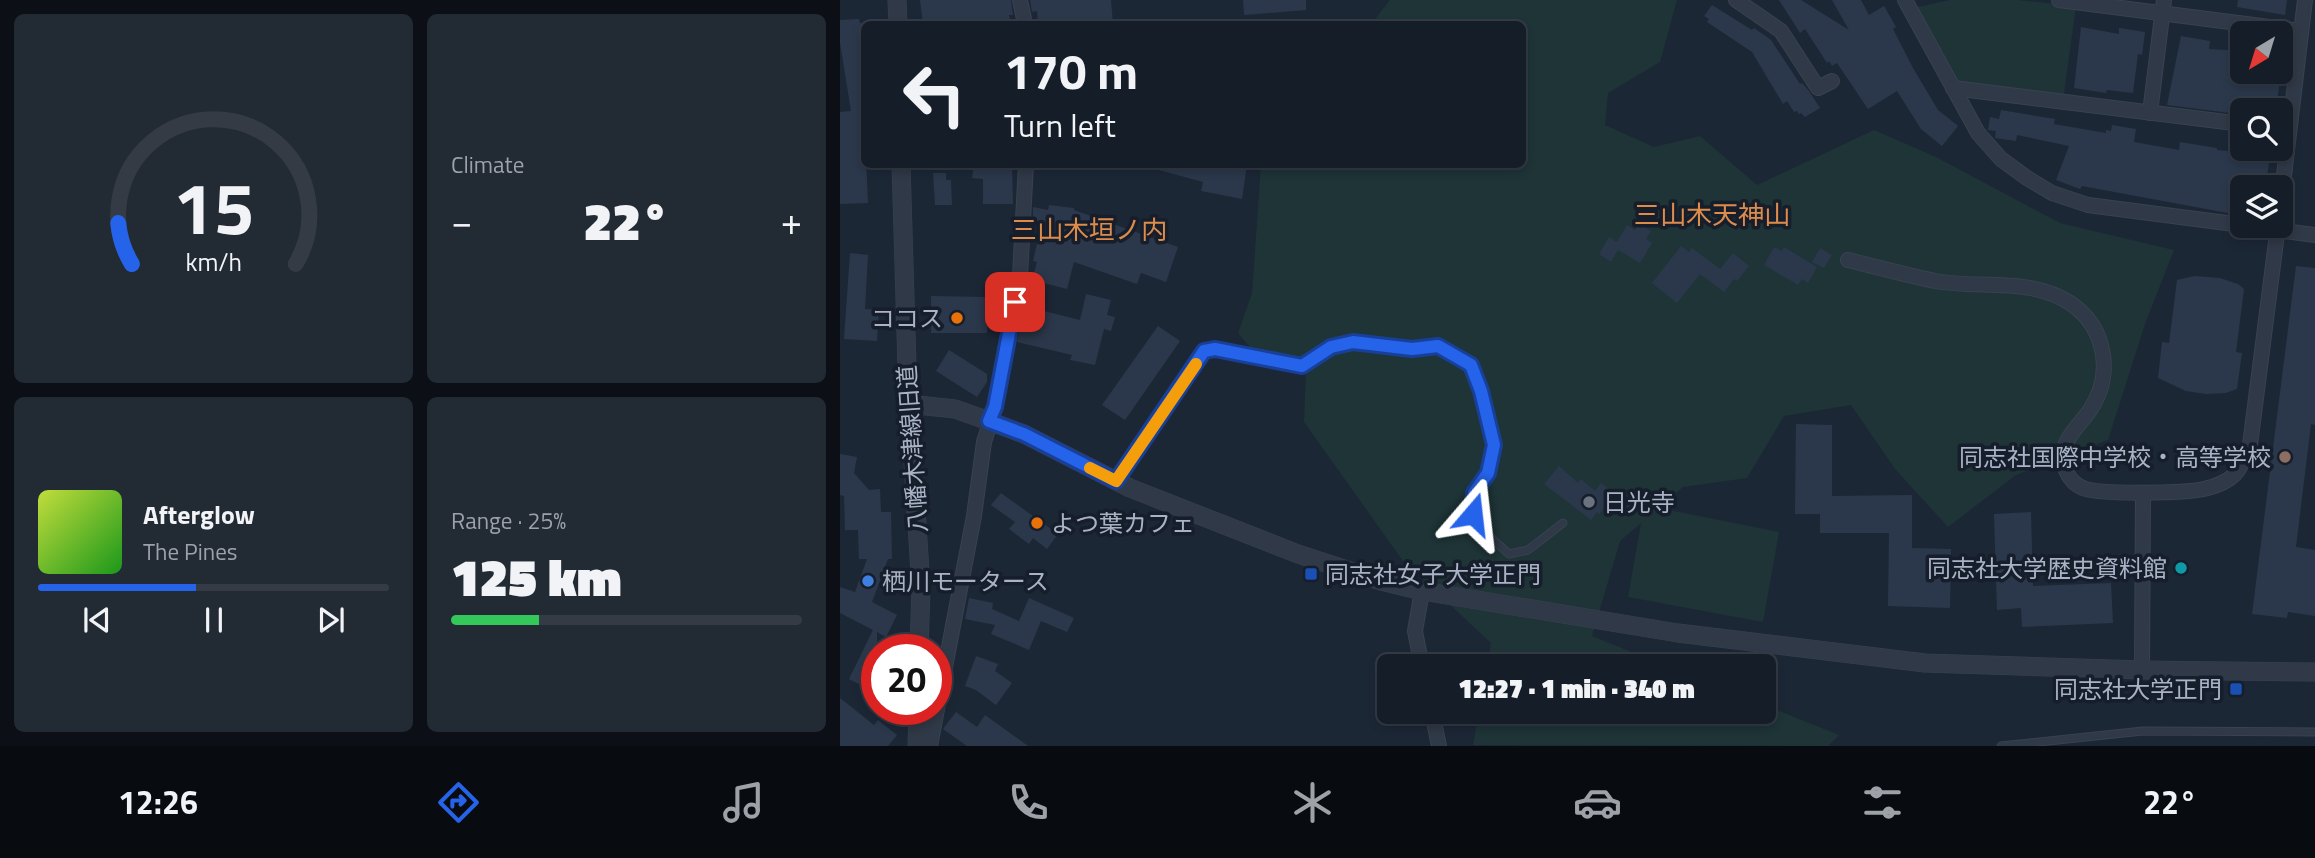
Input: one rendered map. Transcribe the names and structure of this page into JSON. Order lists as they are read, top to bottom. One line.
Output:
{"streets":{"street":["八幡木津線旧道"]},"districts":["三山木天神山","三山木垣ノ内"],"places":{"other":["ココス","同志社国際中学校・高等学校","日光寺","よつ葉カフェ","同志社大学歴史資料館","栖川モータース"],"transit":["同志社女子大学正門","同志社大学正門"]},"north":"bottom left","page":{"tile":["Climate",["Range · 25%","125 km"]],"turn":["170 m","Turn left"],"heat":["−","22°","+"],"song":["Afterglow","The Pines"],"limit":"20","trip":"12:27 · 1 min · 340 m","tabs":["12:26","22°"],"gauge":["15","km/h"]}}
